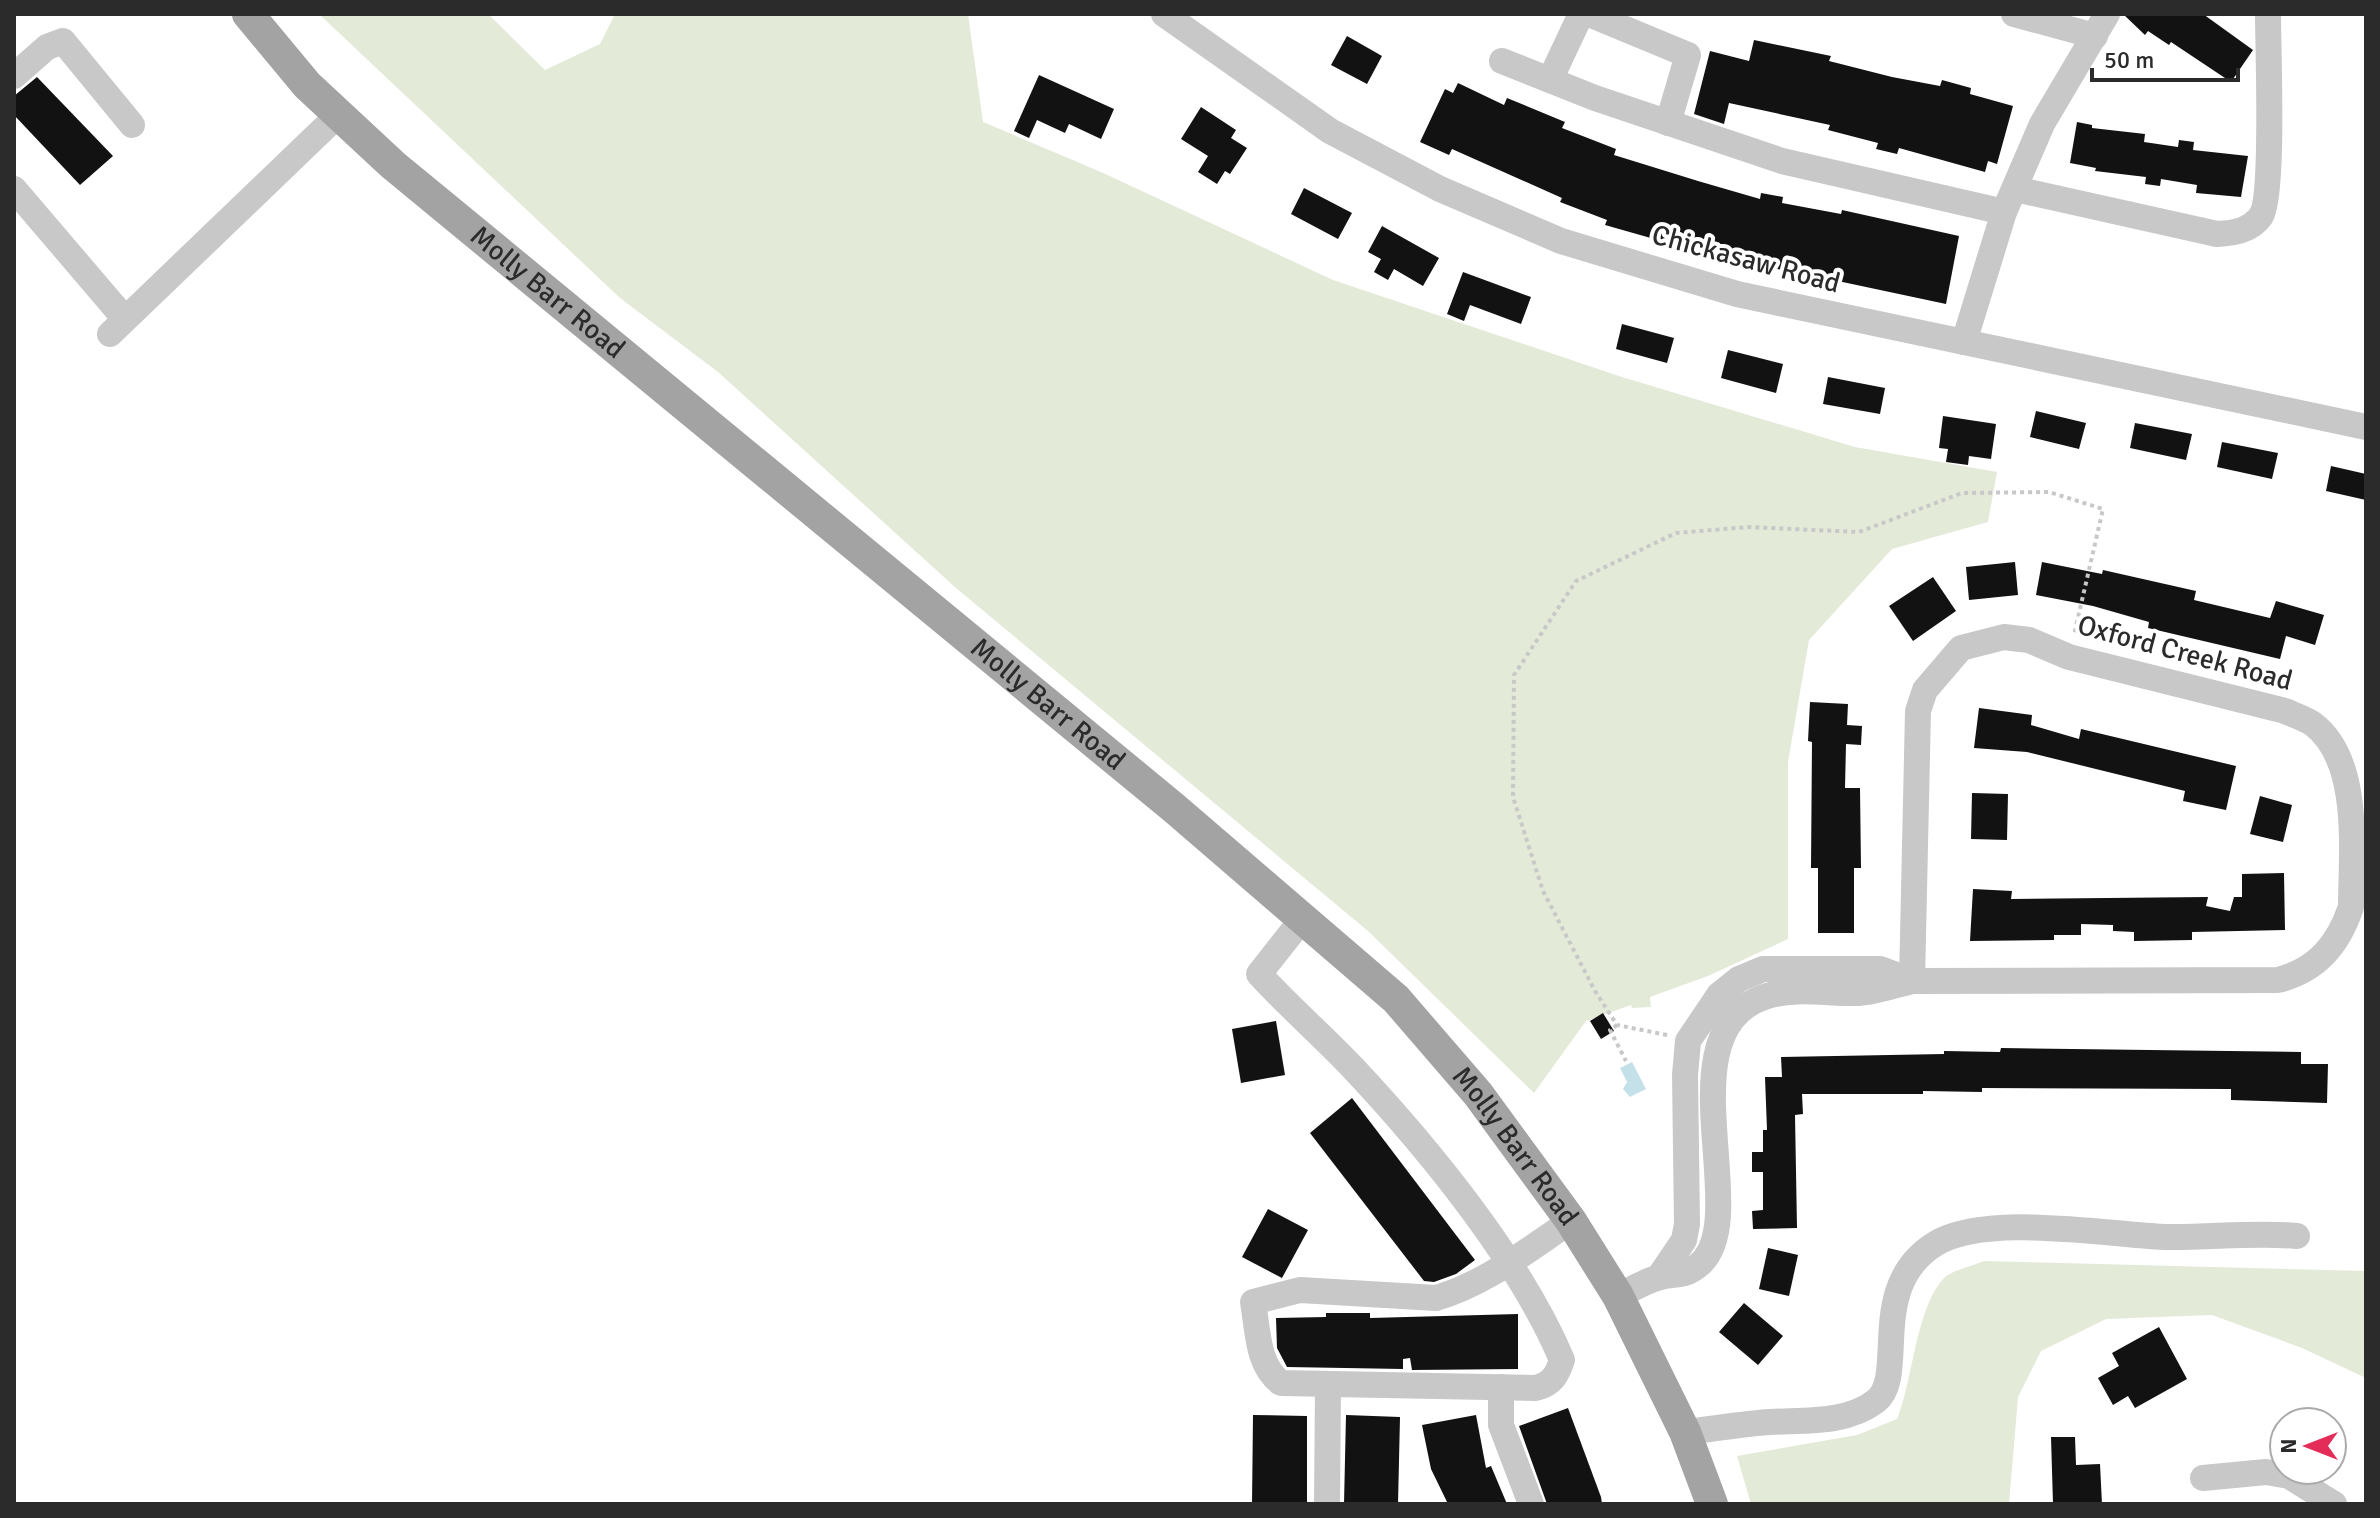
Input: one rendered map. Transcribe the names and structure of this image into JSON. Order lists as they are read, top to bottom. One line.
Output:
{"streets":{"main road":["Molly Barr Road"],"street":["Chickasaw Road","Oxford Creek Road"]},"crossings":[["Molly Barr Road","Oxford Creek Road"]],"scale_bar":"50 m","north":"left"}
